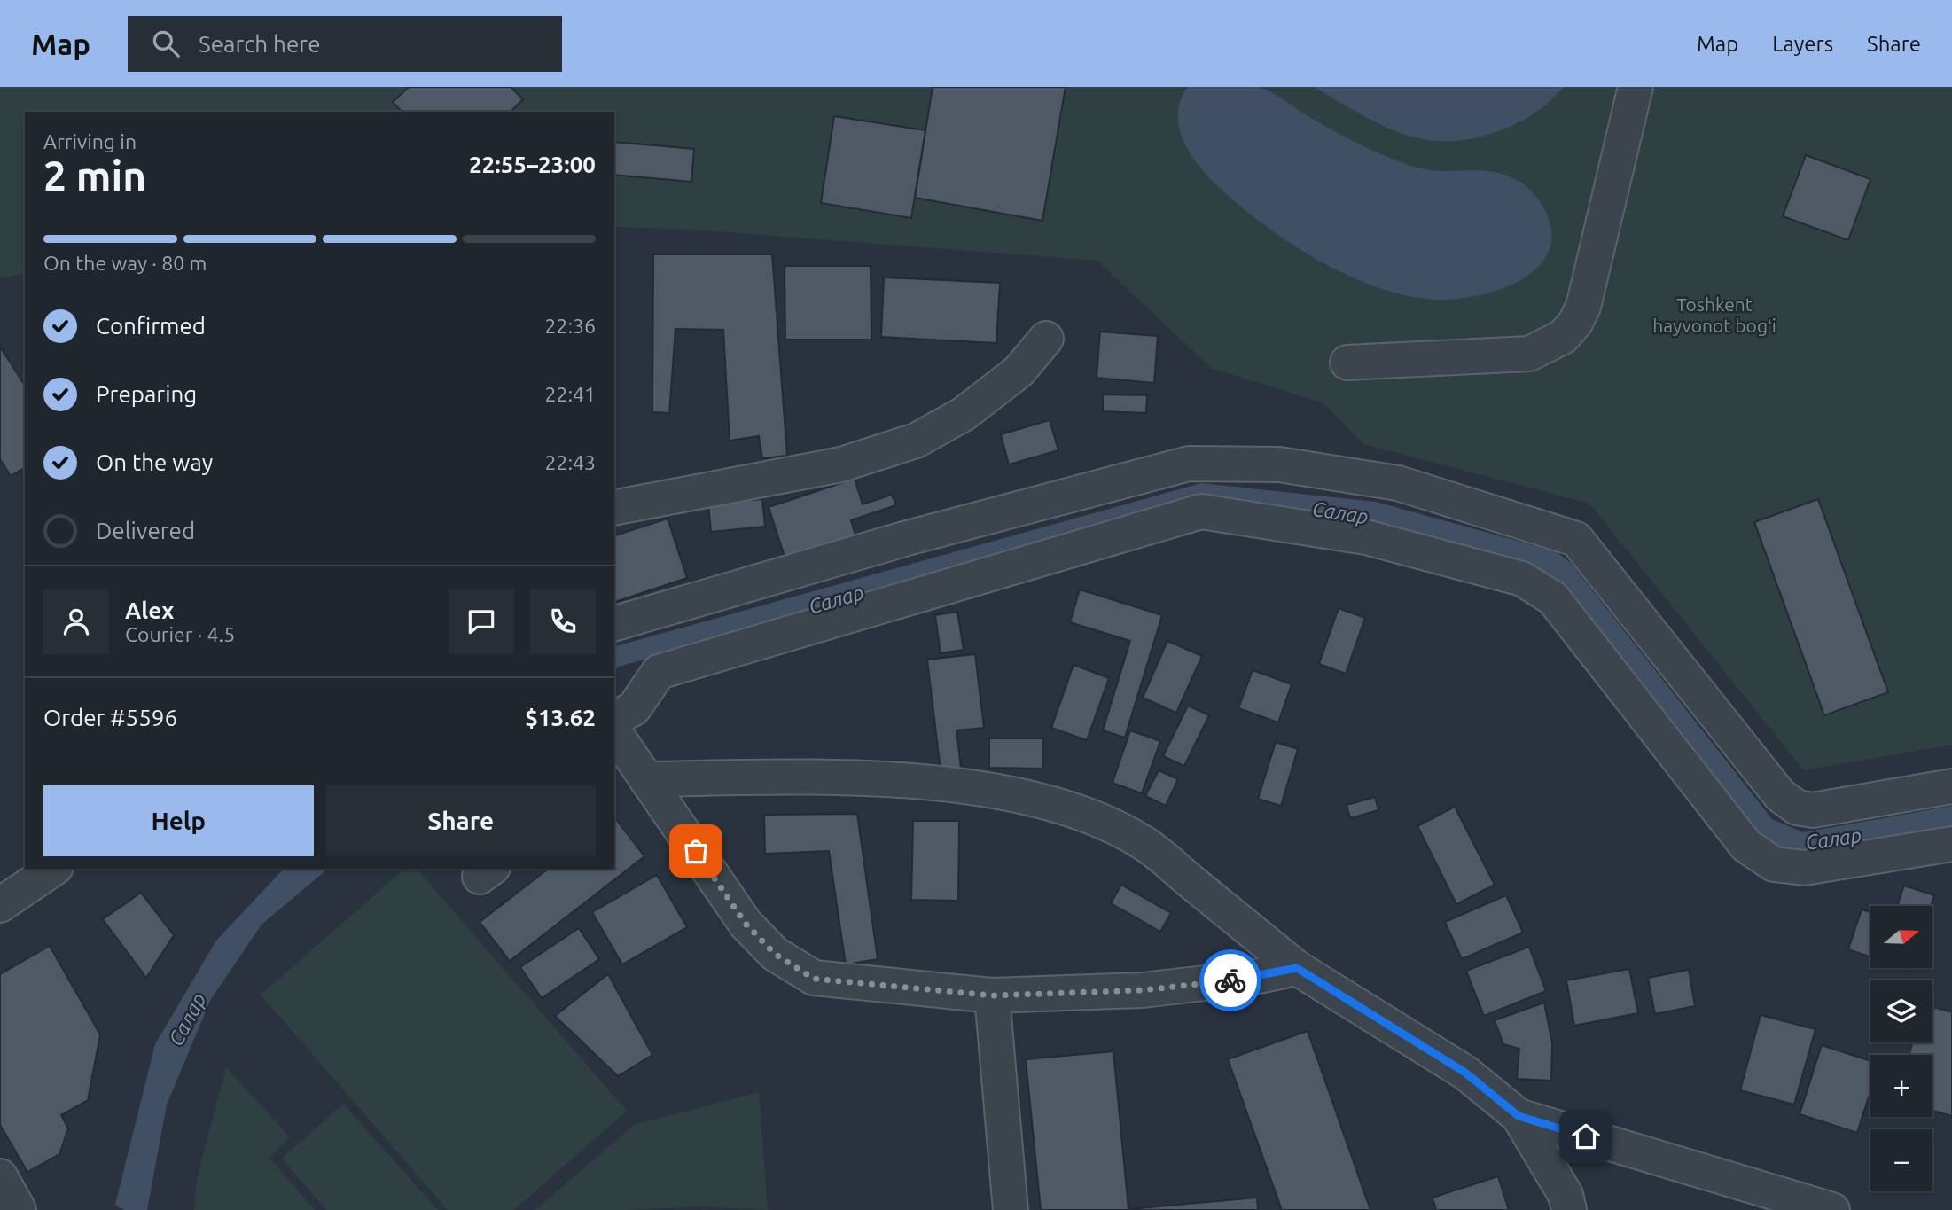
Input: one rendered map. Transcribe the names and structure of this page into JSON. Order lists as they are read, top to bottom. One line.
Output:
{"water":["Салар"],"parks":["Toshkent hayvonot bogʻi"],"north":"right","page":{"header":"Map","search":"Search here","nav":["Map","Layers","Share"],"heading":["2 min","Arriving in","22:55–23:00"],"panel":["Alex","Courier · 4.5","Order #5596","$13.62"],"bar":"On the way · 80 m","list":[["Confirmed","22:36"],["Preparing","22:41"],["On the way","22:43"],"Delivered"],"buttons":["Help","Share"],"map_buttons":["+","−"]}}
